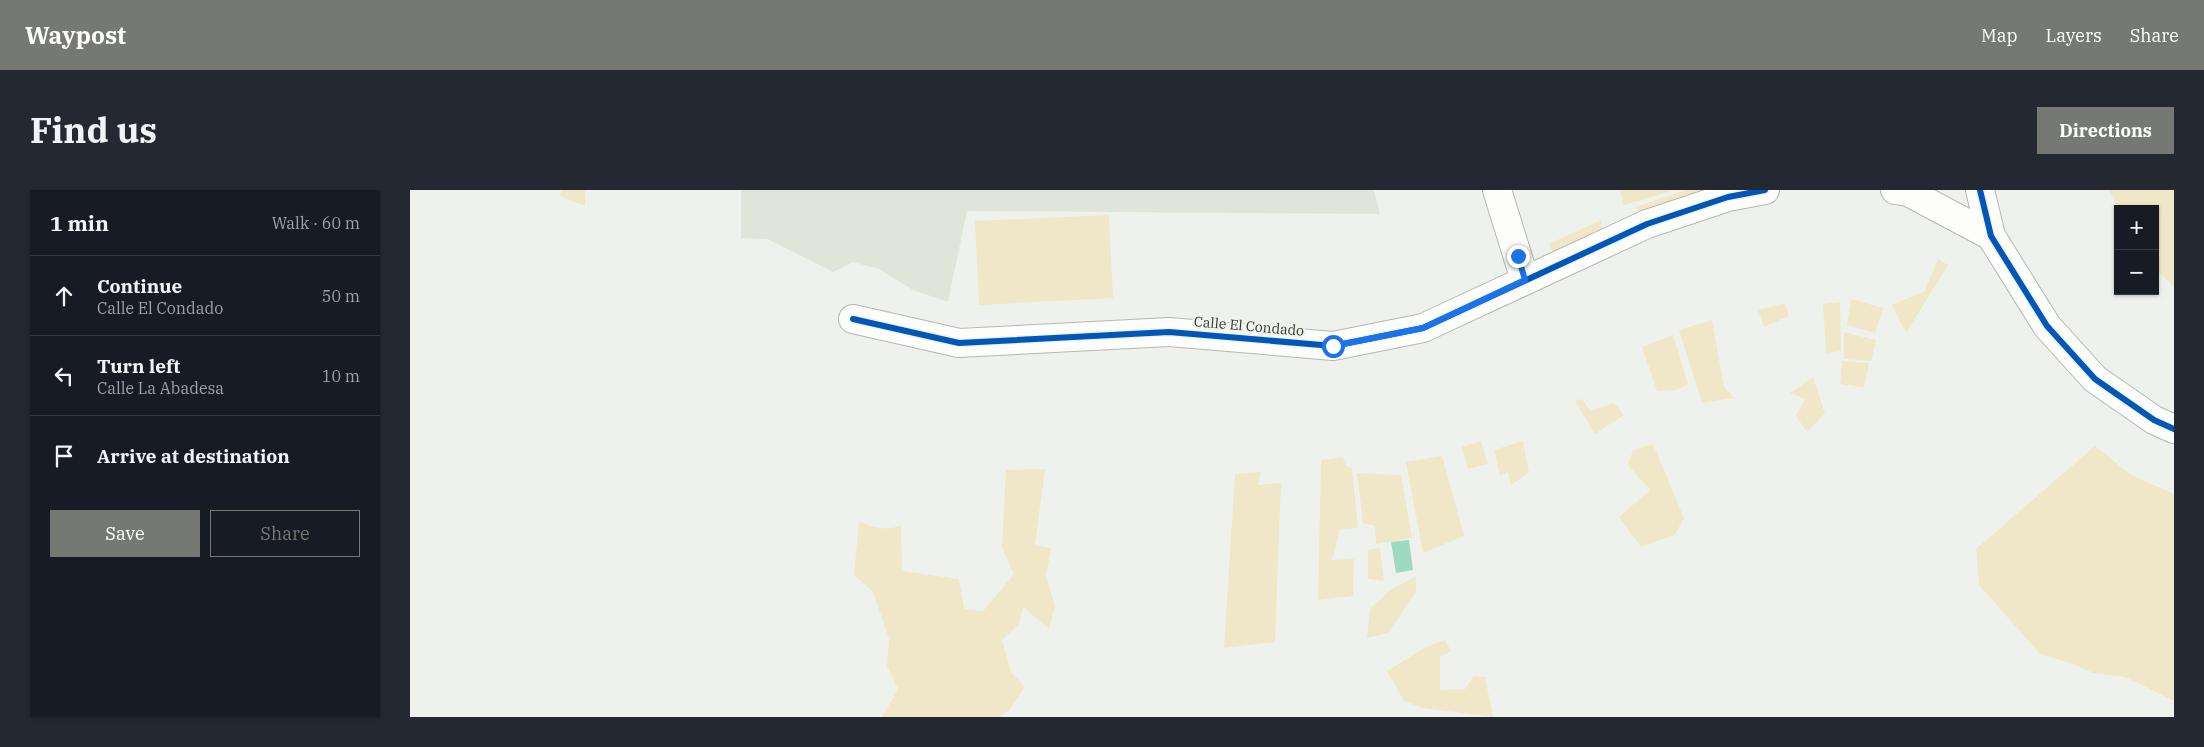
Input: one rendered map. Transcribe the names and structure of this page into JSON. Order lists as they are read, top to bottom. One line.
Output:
{"streets":{"street":["Calle El Condado"]},"page":{"header":"Waypost","nav":["Map","Layers","Share"],"title":"Find us","buttons":["Directions",["Save","Share"]],"heading":["1 min","Walk · 60 m"],"map_buttons":["+","−"],"list":[["Continue","Calle El Condado","50 m"],["Turn left","Calle La Abadesa","10 m"],"Arrive at destination"]}}
